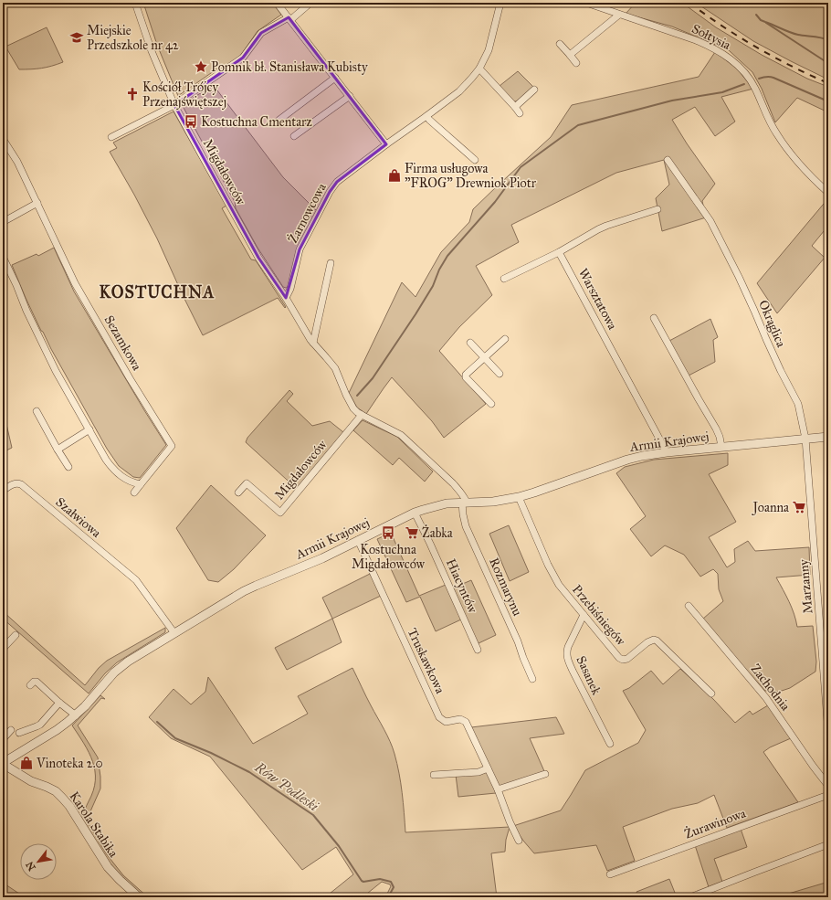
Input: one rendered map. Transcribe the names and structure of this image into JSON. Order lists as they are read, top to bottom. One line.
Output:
{"streets":{"street":["Sołtysia","Migdałowców","Żarnowcowa","Warsztatowa","Okrąglica","Sezamkowa","Armii Krajowej","Szałwiowa","Hiacyntów","Rozmarynu","Marzanny","Przebiśniegów","Truskawkowa","Sasanek","Zachodnia","Żurawinowa","Karola Stabika"]},"crossings":[["Migdałowców","Żarnowcowa"],["Migdałowców","Armii Krajowej"],["Migdałowców","Rozmarynu"],["Warsztatowa","Armii Krajowej"],["Okrąglica","Armii Krajowej"],["Okrąglica","Marzanny"],["Armii Krajowej","Szałwiowa"],["Armii Krajowej","Hiacyntów"],["Armii Krajowej","Rozmarynu"],["Armii Krajowej","Marzanny"],["Armii Krajowej","Przebiśniegów"],["Armii Krajowej","Truskawkowa"],["Armii Krajowej","Karola Stabika"],["Przebiśniegów","Sasanek"]],"districts":["KOSTUCHNA"],"water":["Rów Podleski"],"places":{"school or university":["Miejskie Przedszkole nr 42"],"place":["Pomnik bł. Stanisława Kubisty"],"church":["Kościół Trójcy Przenajświętszej"],"bus stop":["Kostuchna Cmentarz","Kostuchna Migdałowców"],"shop":["Firma usługowa \"FROG\" Drewniok Piotr","Vinoteka 2.0"],"supermarket":["Joanna","Żabka"]},"north":"bottom left"}
